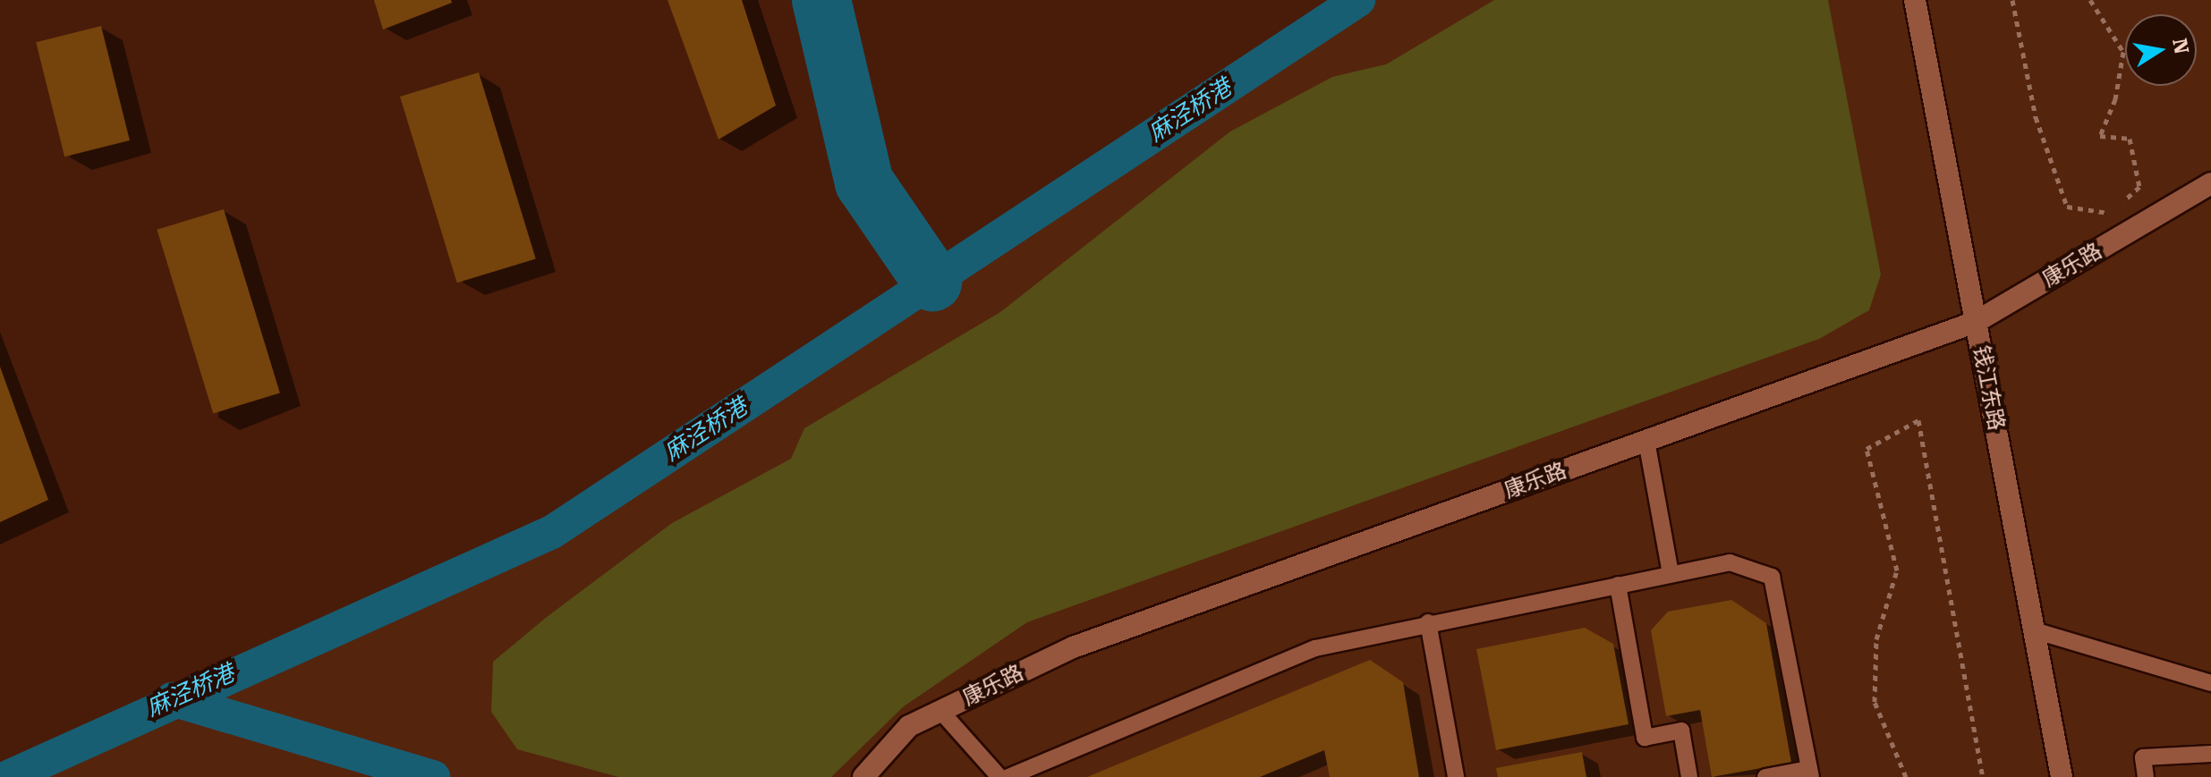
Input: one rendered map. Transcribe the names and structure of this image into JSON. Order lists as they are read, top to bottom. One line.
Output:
{"streets":{"street":["康乐路","钱江东路"]},"crossings":[["康乐路","钱江东路"]],"water":["麻泾桥港"],"north":"right"}
